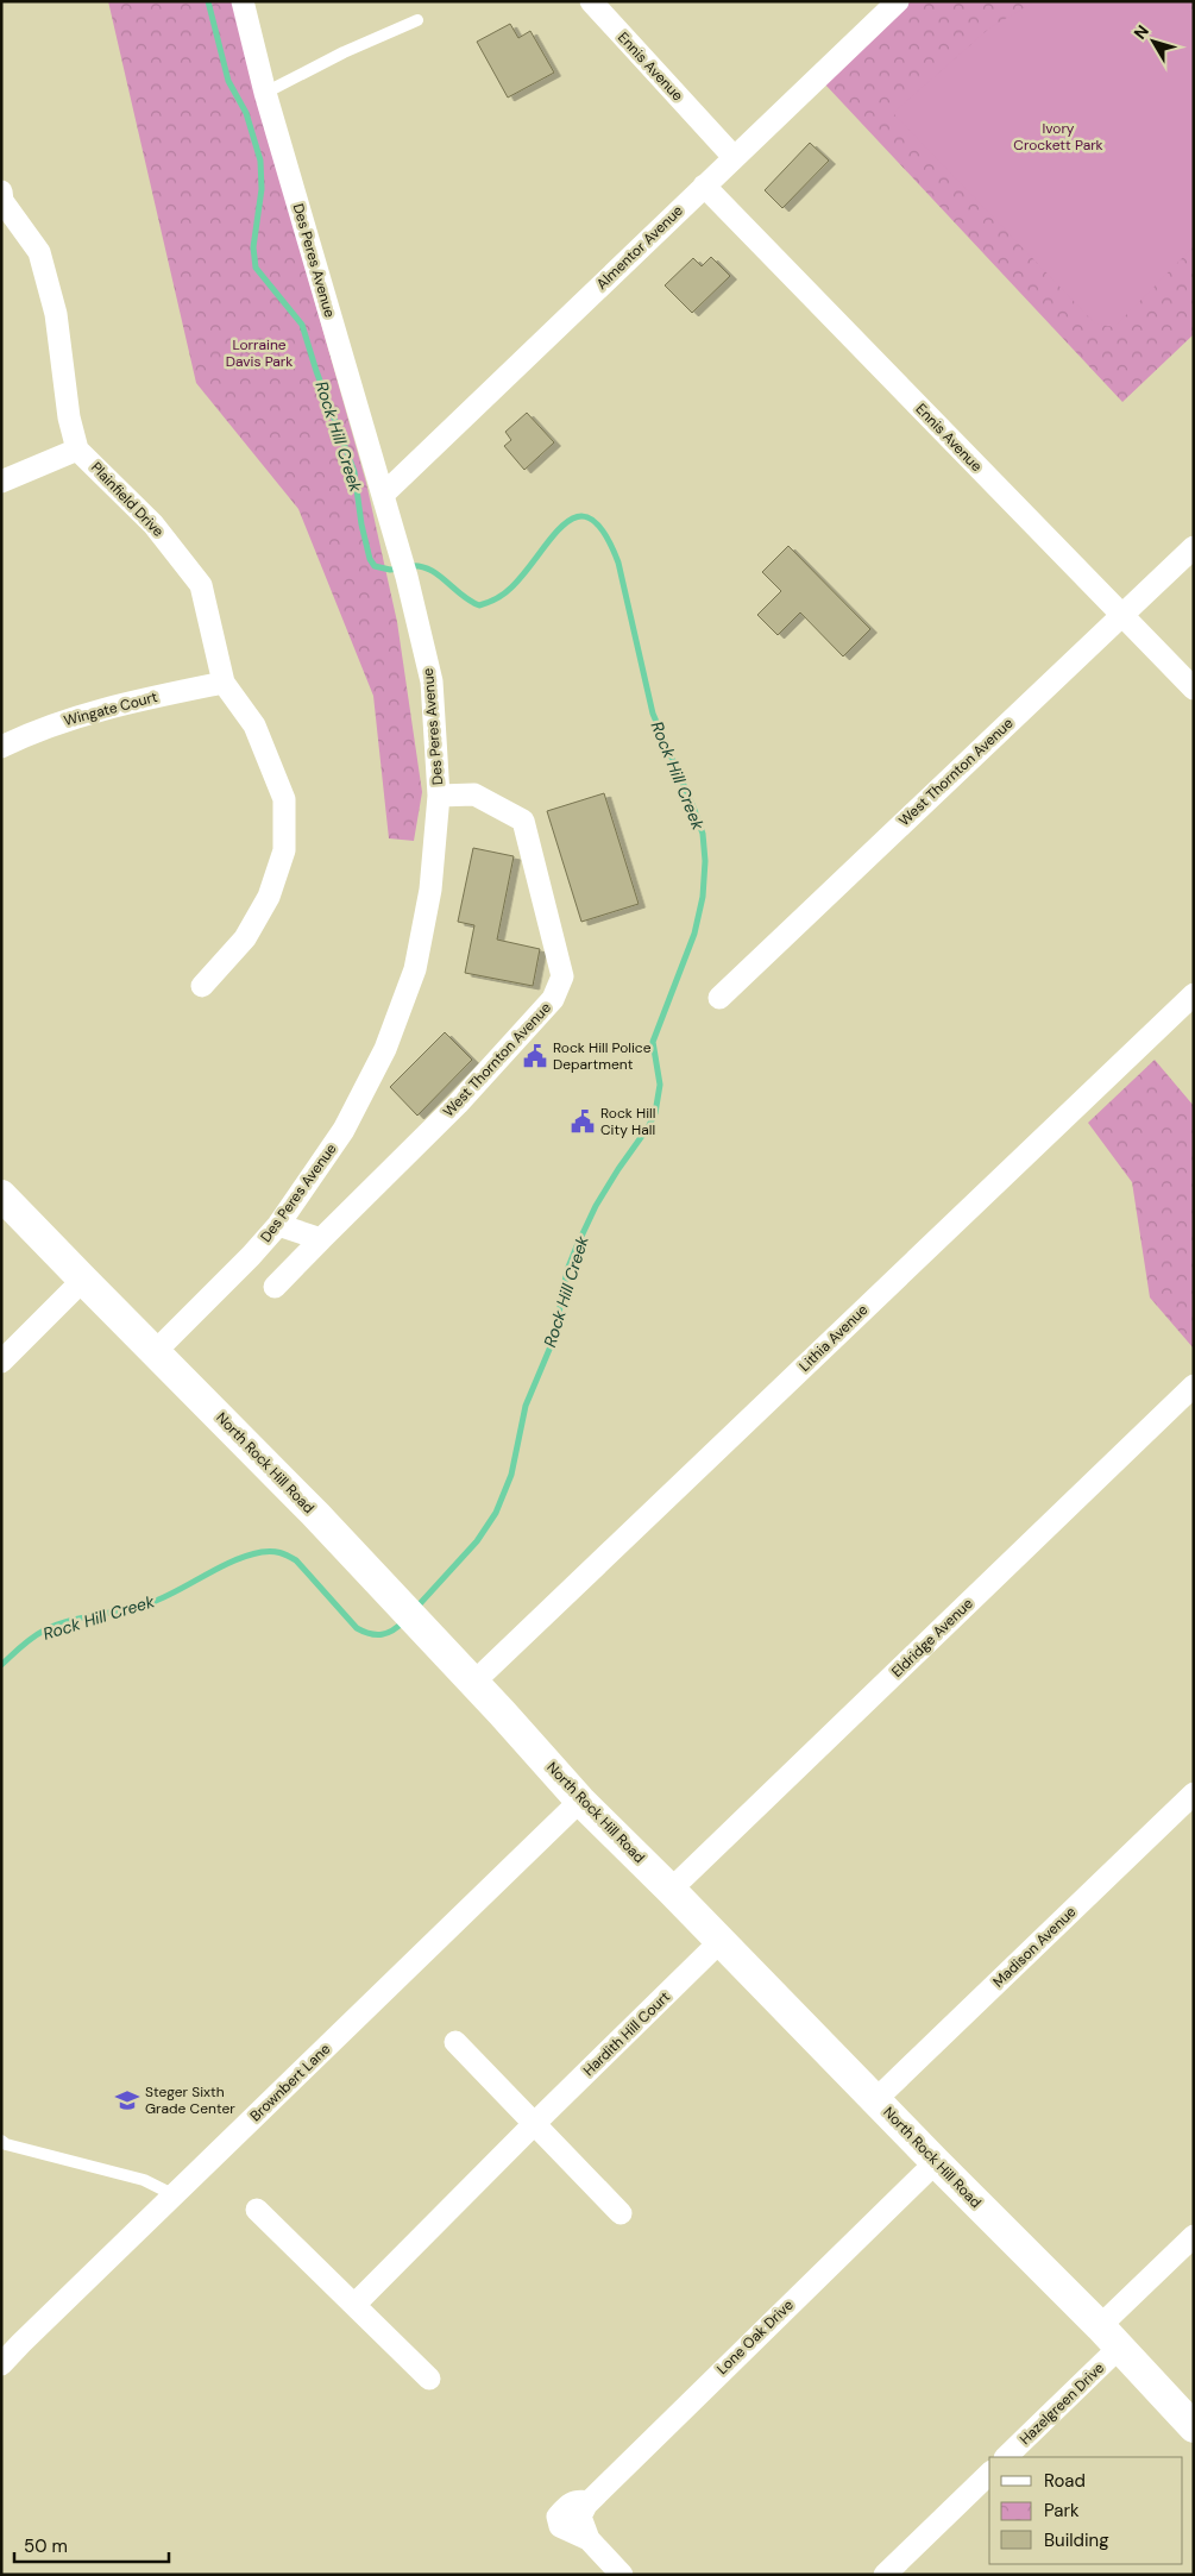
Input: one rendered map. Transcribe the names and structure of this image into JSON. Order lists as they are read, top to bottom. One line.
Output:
{"streets":{"street":["Ennis Avenue","Almentor Avenue","Des Peres Avenue","Plainfield Drive","Wingate Court","West Thornton Avenue","Lithia Avenue","North Rock Hill Road","Eldridge Avenue","Madison Avenue","Hardith Hill Court","Brownbert Lane","Lone Oak Drive","Hazelgreen Drive"]},"crossings":[["Ennis Avenue","Almentor Avenue"],["Ennis Avenue","West Thornton Avenue"],["Almentor Avenue","Des Peres Avenue"],["Des Peres Avenue","West Thornton Avenue"],["Des Peres Avenue","North Rock Hill Road"],["Plainfield Drive","Wingate Court"],["Lithia Avenue","North Rock Hill Road"],["North Rock Hill Road","Eldridge Avenue"],["North Rock Hill Road","Madison Avenue"],["North Rock Hill Road","Hardith Hill Court"],["North Rock Hill Road","Brownbert Lane"],["North Rock Hill Road","Lone Oak Drive"],["North Rock Hill Road","Hazelgreen Drive"]],"water":["Rock Hill Creek"],"parks":["Ivory Crockett Park","Lorraine Davis Park"],"places":{"public building":["Rock Hill Police Department","Rock Hill City Hall"],"school or university":["Steger Sixth Grade Center"]},"legend":["Road","Park","Building"],"scale_bar":"50 m","north":"top left"}
